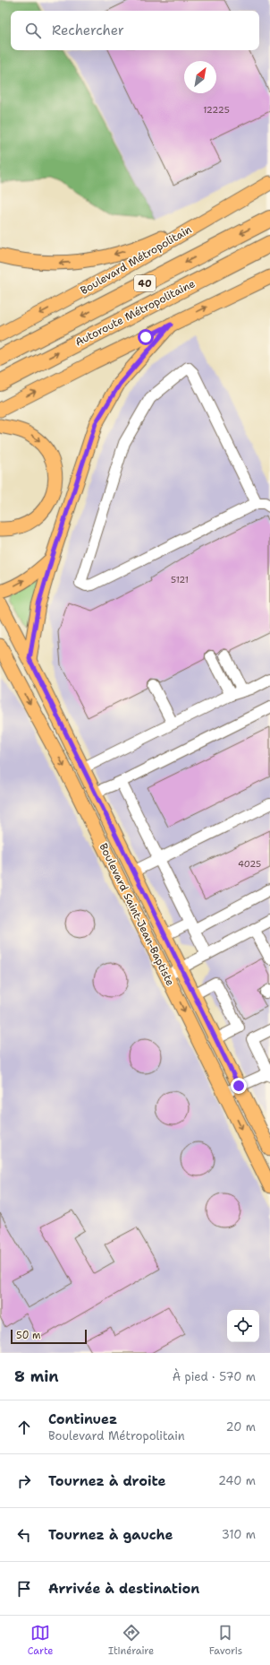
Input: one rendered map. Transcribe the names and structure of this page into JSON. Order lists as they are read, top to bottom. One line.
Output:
{"streets":{"highway":["40","Autoroute Métropolitaine"],"main road":["Boulevard Métropolitain","Boulevard Saint-Jean-Baptiste"]},"house_numbers":["12225","5121","4025"],"scale_bar":"50 m","north":"top right","page":{"search":"Rechercher","scale":"50 m","heading":["8 min","À pied · 570 m"],"list":[["Continuez","Boulevard Métropolitain","20 m"],["Tournez à droite","240 m"],["Tournez à gauche","310 m"],"Arrivée à destination"],"nav":["Carte","Itinéraire","Favoris"]}}
